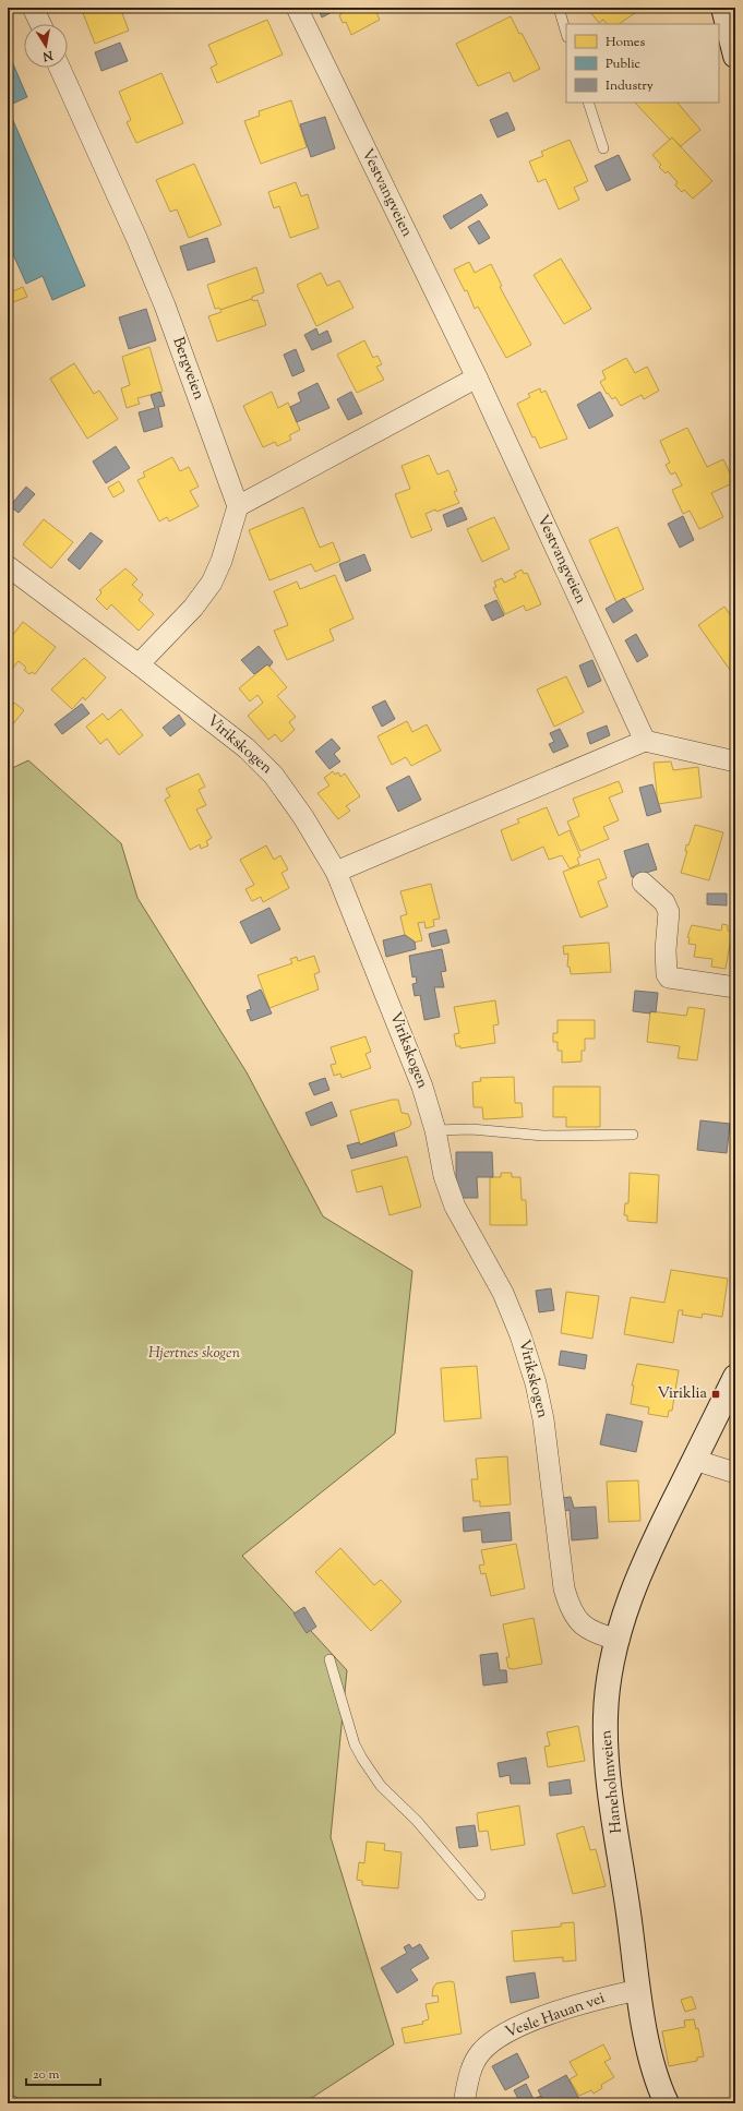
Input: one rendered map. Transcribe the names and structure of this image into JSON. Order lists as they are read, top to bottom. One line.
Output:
{"streets":{"main road":["Haneholmveien"],"street":["Vestvangveien","Bergveien","Virikskogen","Vesle Hauan vei"]},"crossings":[["Virikskogen","Haneholmveien"],["Haneholmveien","Vesle Hauan vei"]],"parks":["Hjertnes skogen"],"places":{"transit":["Viriklia"]},"legend":["Homes","Public","Industry"],"scale_bar":"20 m","north":"bottom"}
